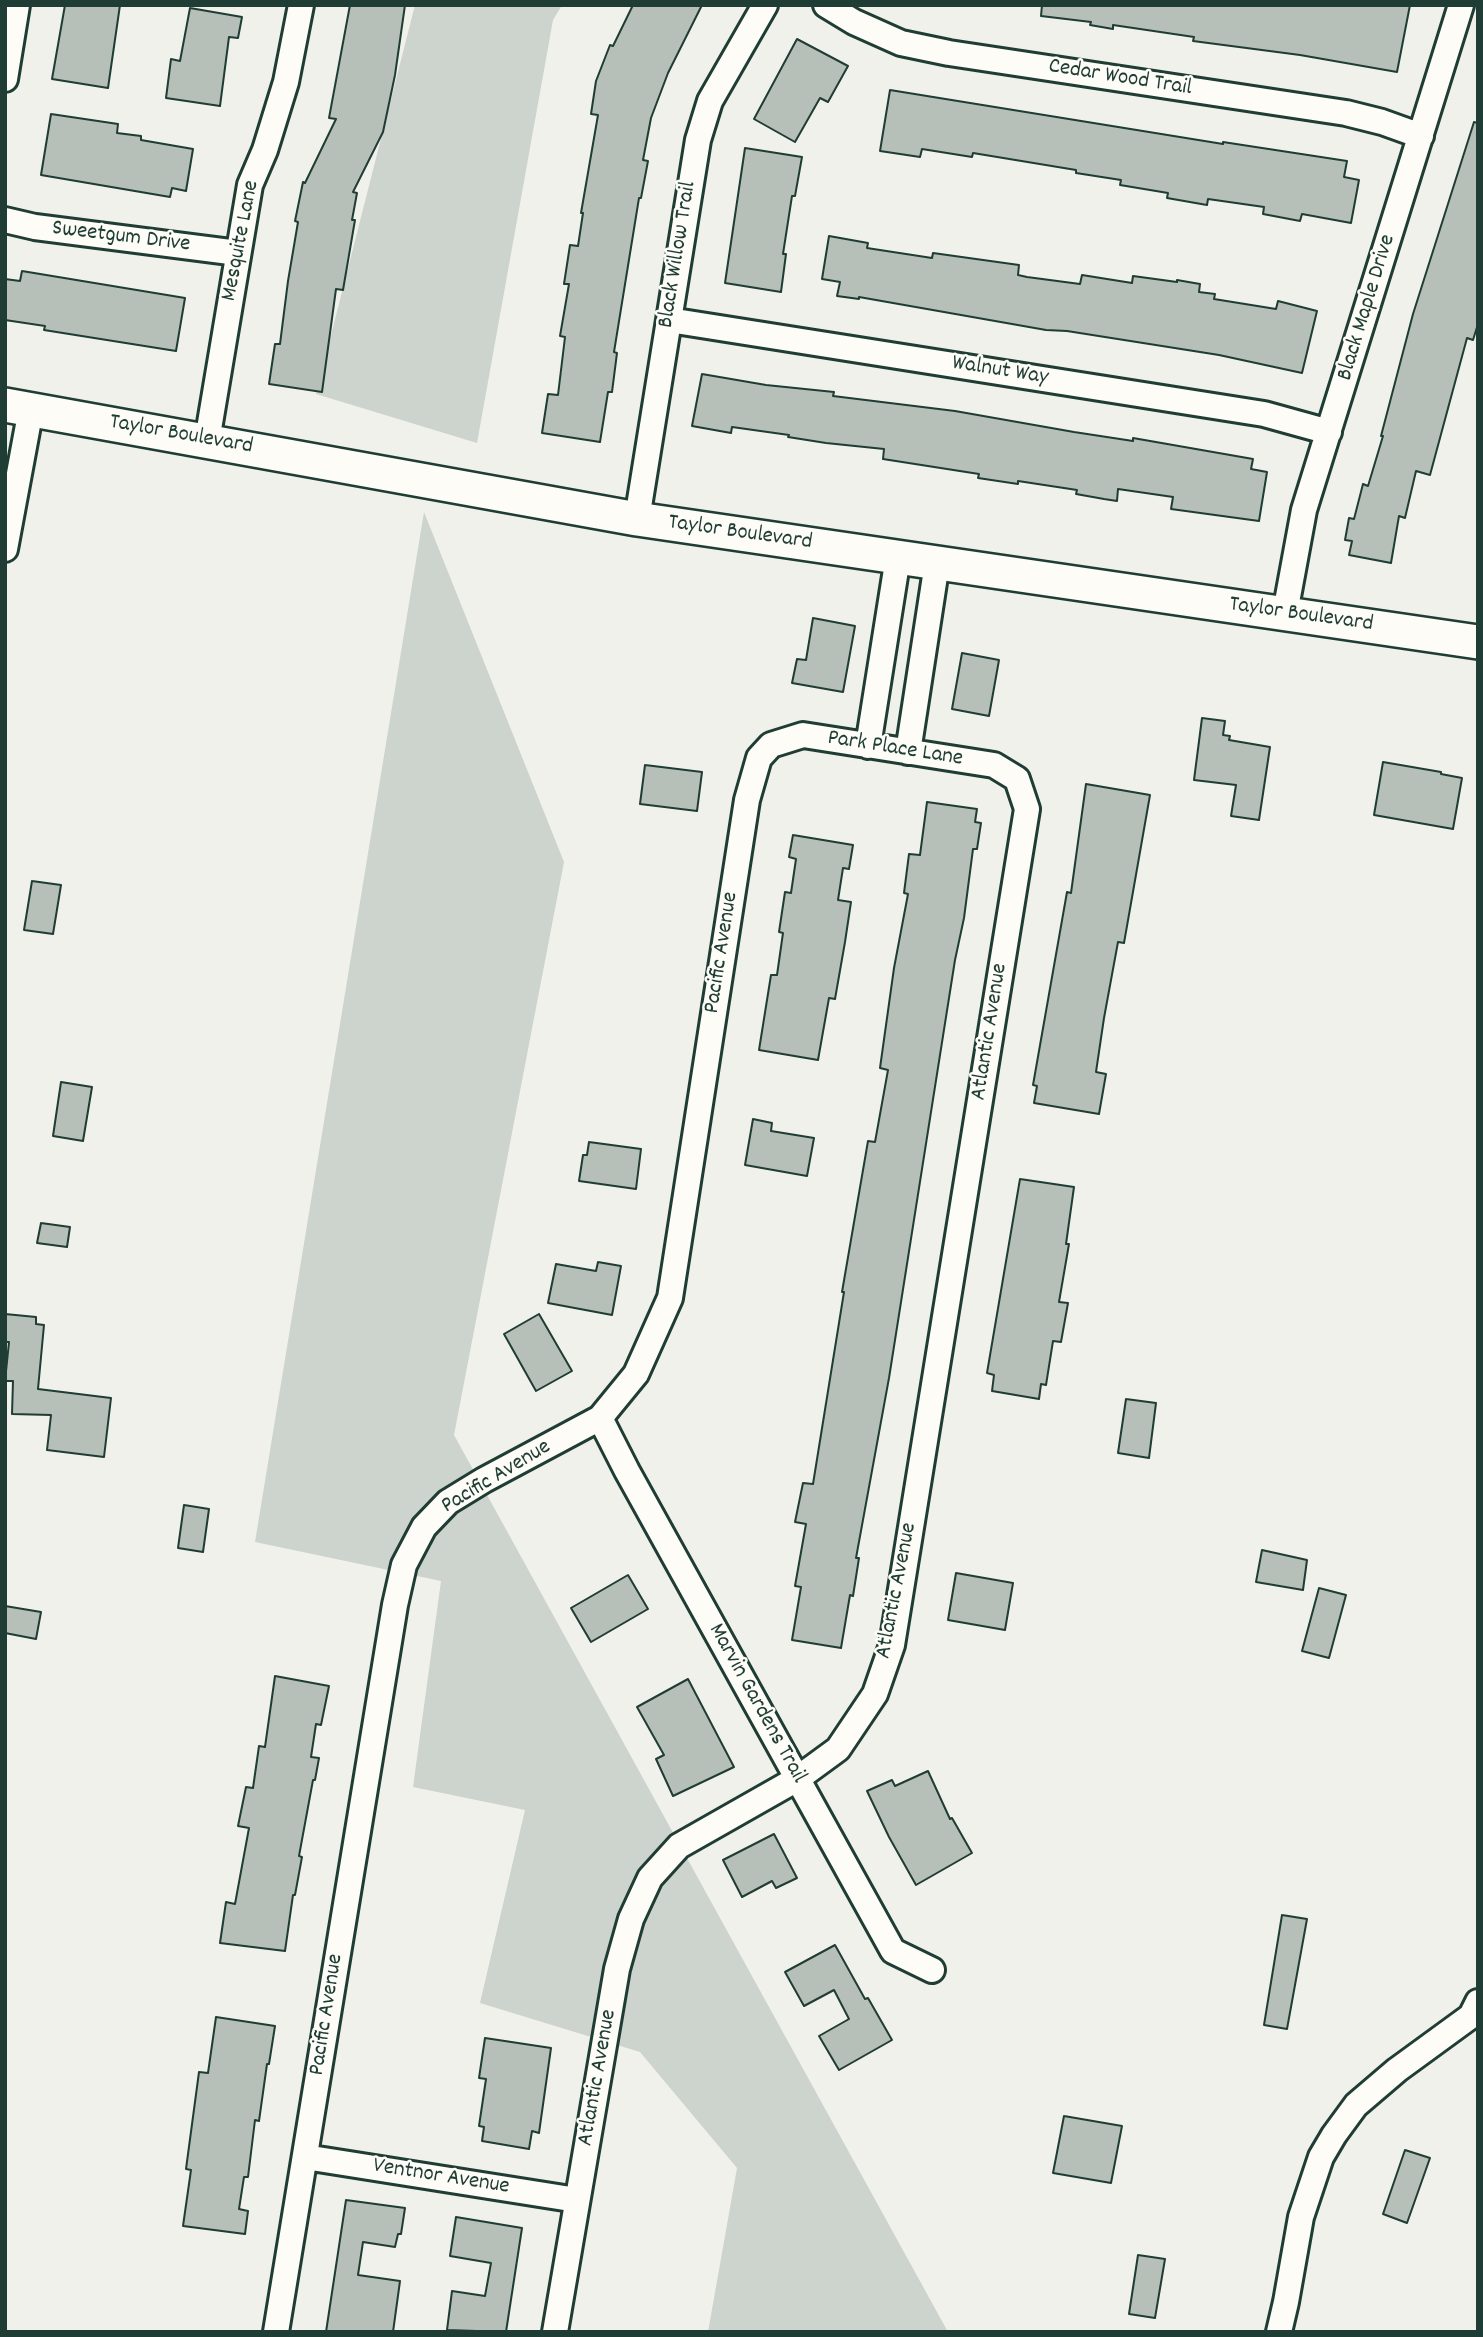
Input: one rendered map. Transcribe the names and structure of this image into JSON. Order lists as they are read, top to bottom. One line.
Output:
{"streets":{"street":["Cedar Wood Trail","Sweetgum Drive","Mesquite Lane","Black Willow Trail","Black Maple Drive","Walnut Way","Taylor Boulevard","Park Place Lane","Pacific Avenue","Atlantic Avenue","Marvin Gardens Trail","Ventnor Avenue"]},"crossings":[["Cedar Wood Trail","Black Maple Drive"],["Sweetgum Drive","Mesquite Lane"],["Mesquite Lane","Taylor Boulevard"],["Black Willow Trail","Walnut Way"],["Black Willow Trail","Taylor Boulevard"],["Black Maple Drive","Walnut Way"],["Black Maple Drive","Taylor Boulevard"],["Park Place Lane","Pacific Avenue"],["Park Place Lane","Atlantic Avenue"],["Pacific Avenue","Marvin Gardens Trail"],["Pacific Avenue","Ventnor Avenue"],["Atlantic Avenue","Marvin Gardens Trail"],["Atlantic Avenue","Ventnor Avenue"]]}
